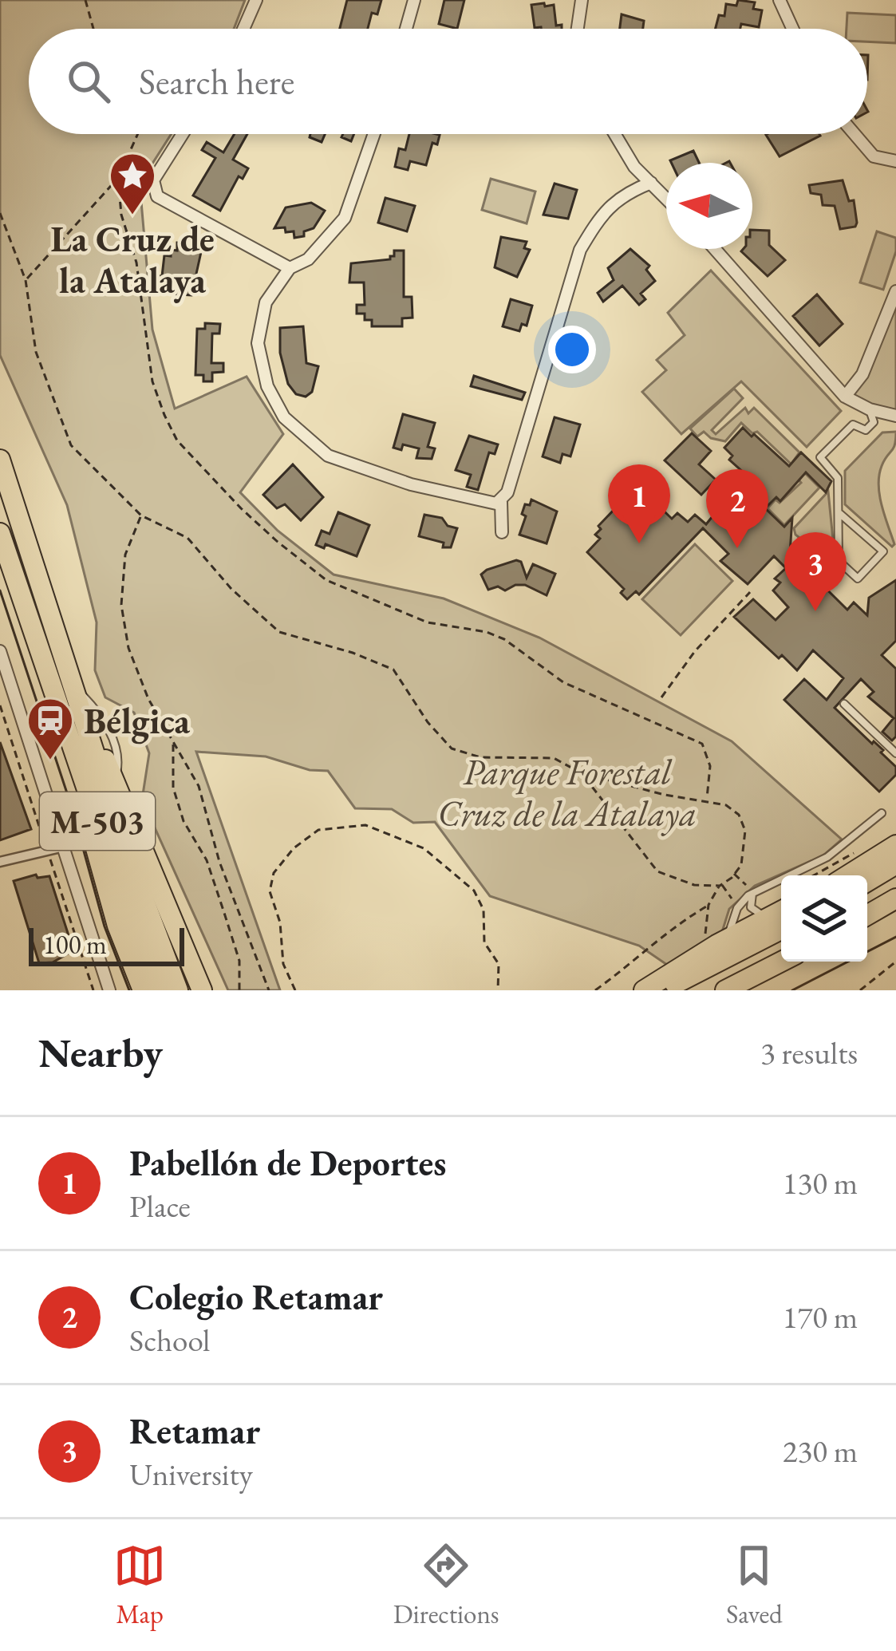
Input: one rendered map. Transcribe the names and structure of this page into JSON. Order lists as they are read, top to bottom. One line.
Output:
{"streets":{"highway":["M-503"]},"parks":["Parque Forestal Cruz de la Atalaya"],"places":{"place":["La Cruz de la Atalaya"],"station":["Bélgica"]},"scale_bar":"100 m","north":"left","page":{"search":"Search here","pins":["1","2","3"],"scale":"100 m","heading":["Nearby","3 results"],"list":[{"mark":"1","name":"Pabellón de Deportes","note":"Place","value":"130 m"},{"mark":"2","name":"Colegio Retamar","note":"School","value":"170 m"},{"mark":"3","name":"Retamar","note":"University","value":"230 m"}],"nav":["Map","Directions","Saved"]}}
